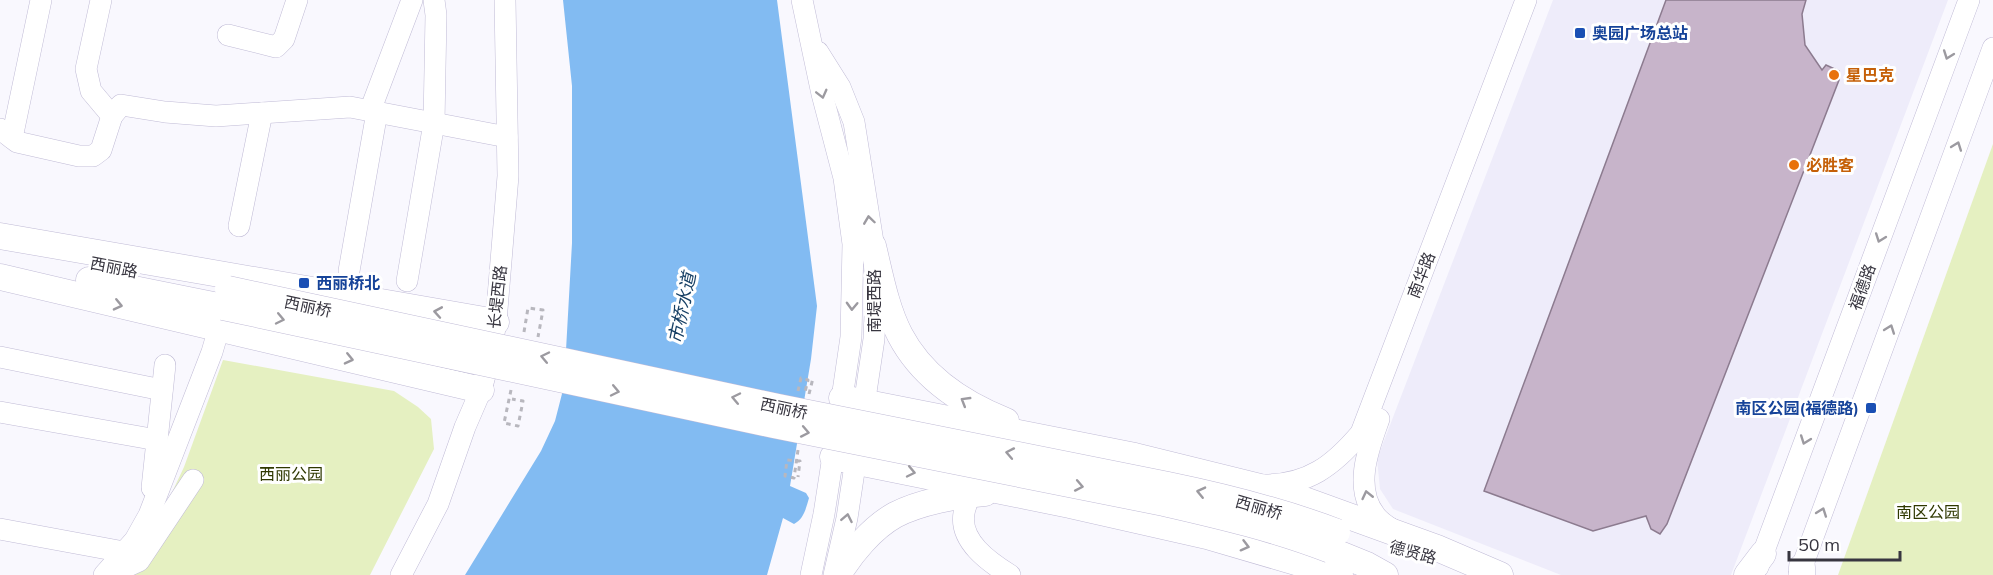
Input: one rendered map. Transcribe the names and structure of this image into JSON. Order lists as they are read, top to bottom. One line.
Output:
{"streets":{"main road":["西丽路","西丽桥","德贤路"],"street":["南华路","福德路","长堤西路","南堤西路"]},"crossings":[["西丽路","西丽桥"],["西丽桥","德贤路"]],"water":["市桥水道"],"parks":["西丽公园","南区公园"],"places":{"transit":["奥园广场总站","西丽桥北","南区公园(福德路)"],"other":["星巴克","必胜客"]},"scale_bar":"50 m"}
